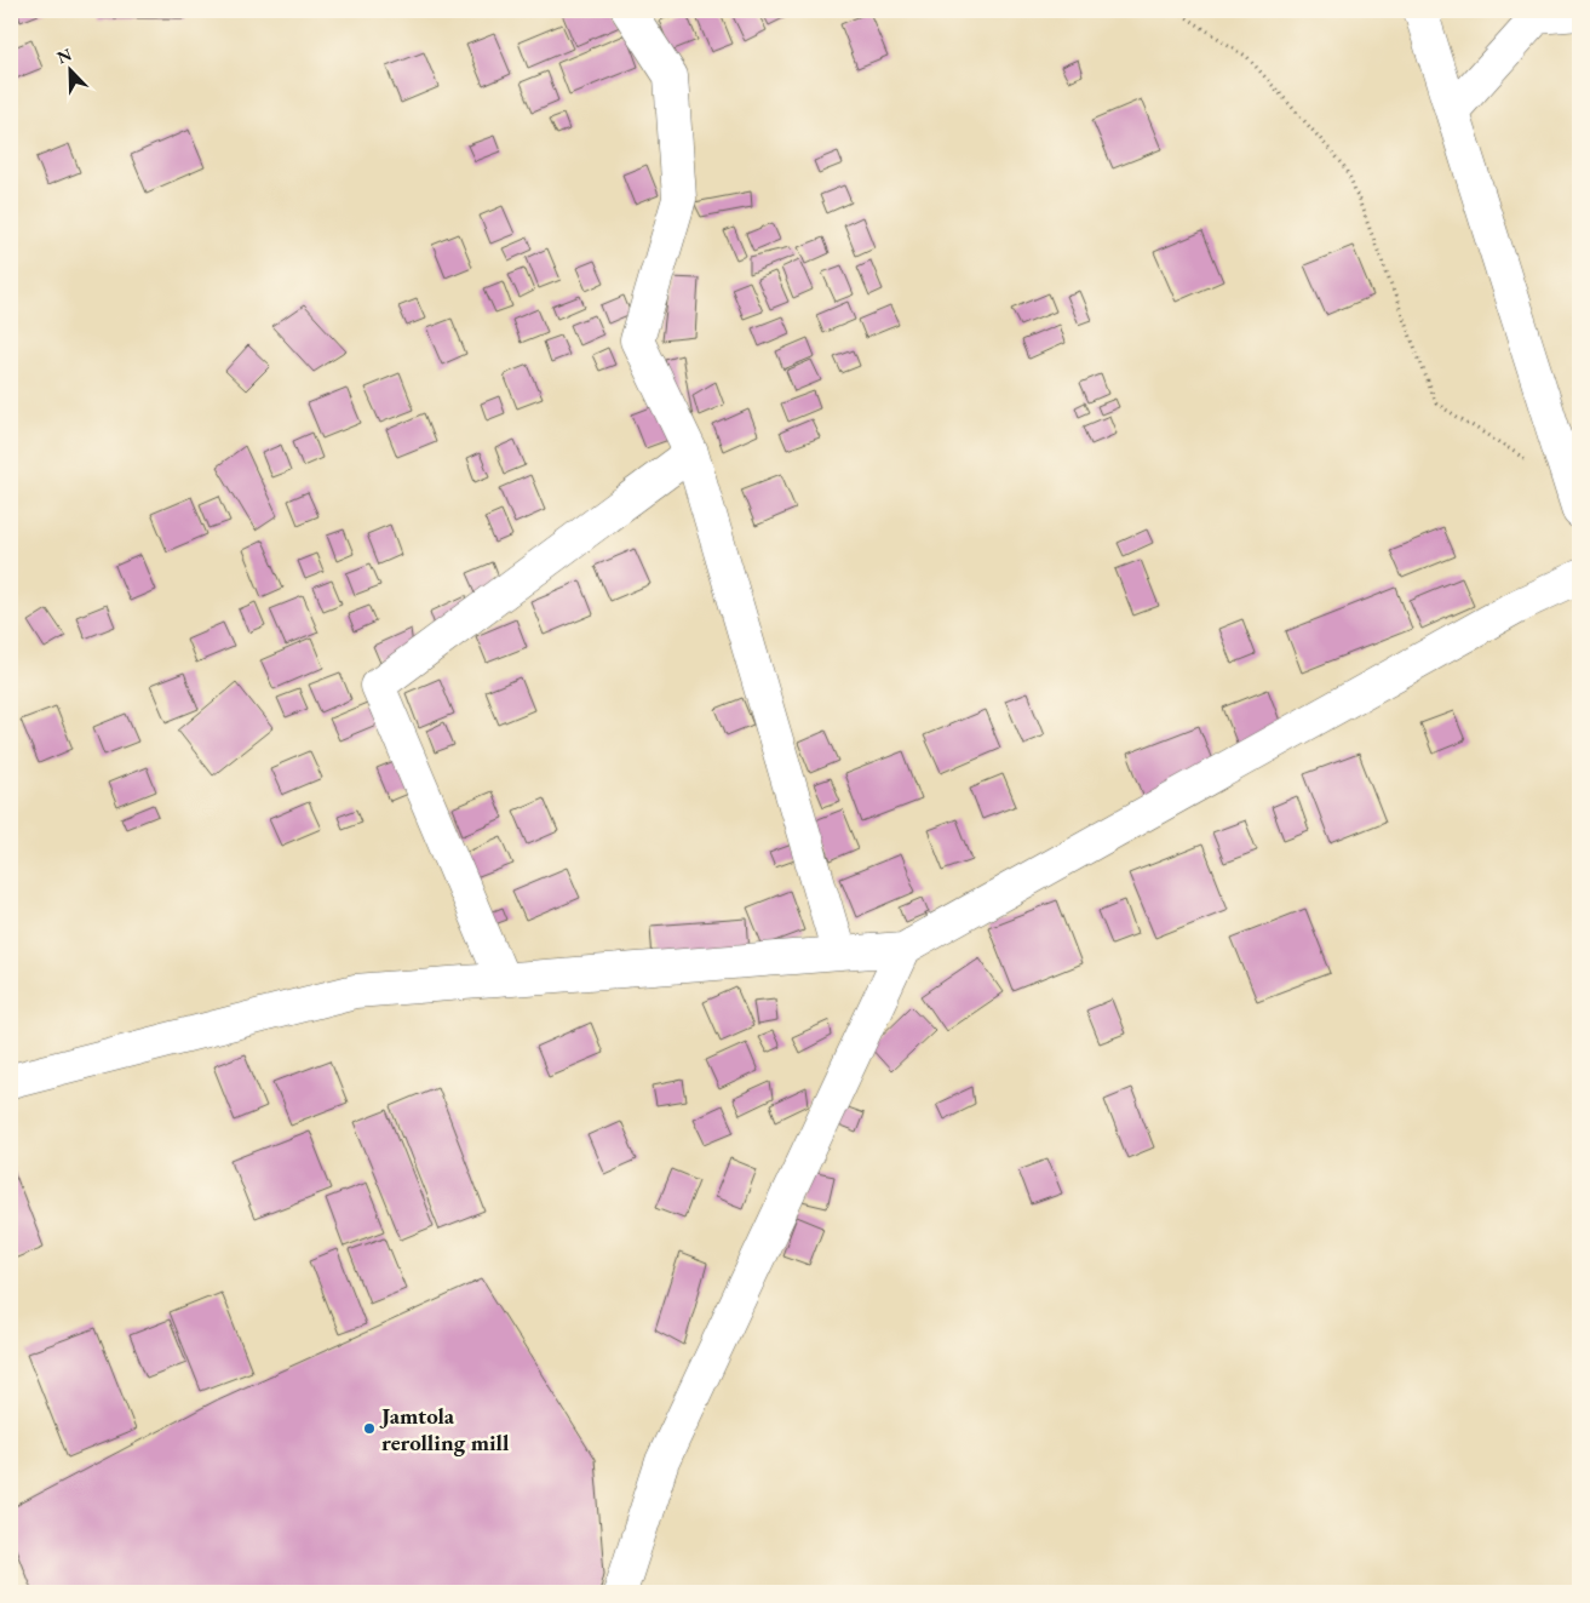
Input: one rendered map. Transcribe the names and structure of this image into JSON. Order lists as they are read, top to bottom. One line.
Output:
{"places":["Jamtola rerolling mill"],"north":"top left"}
